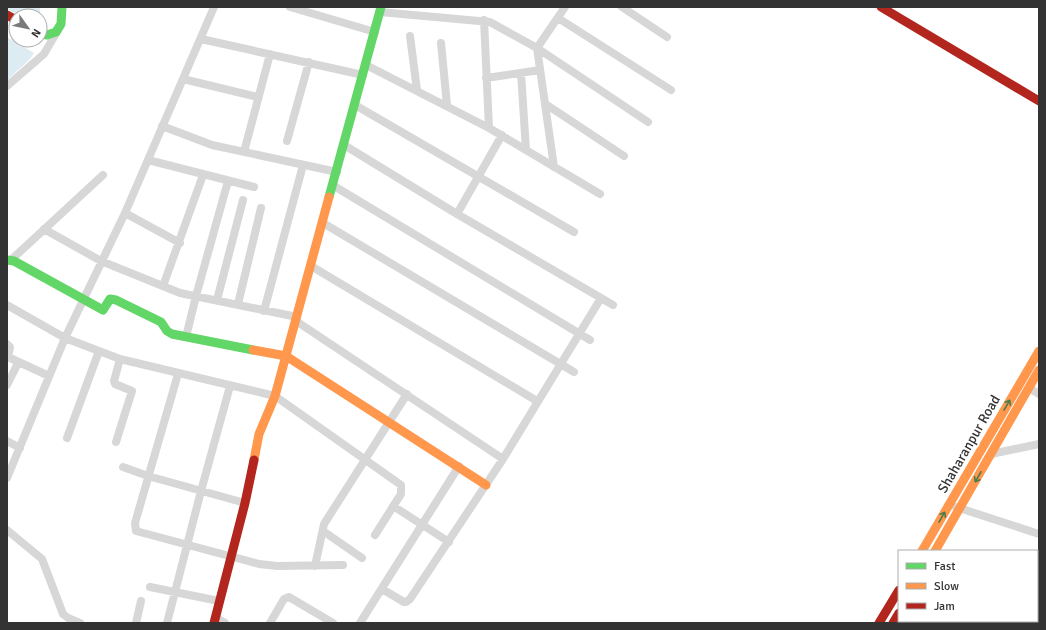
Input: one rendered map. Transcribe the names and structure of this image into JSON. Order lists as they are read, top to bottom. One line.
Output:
{"streets":{"street":["Shaharanpur Road"]},"legend":["Fast","Slow","Jam"],"north":"bottom right"}
